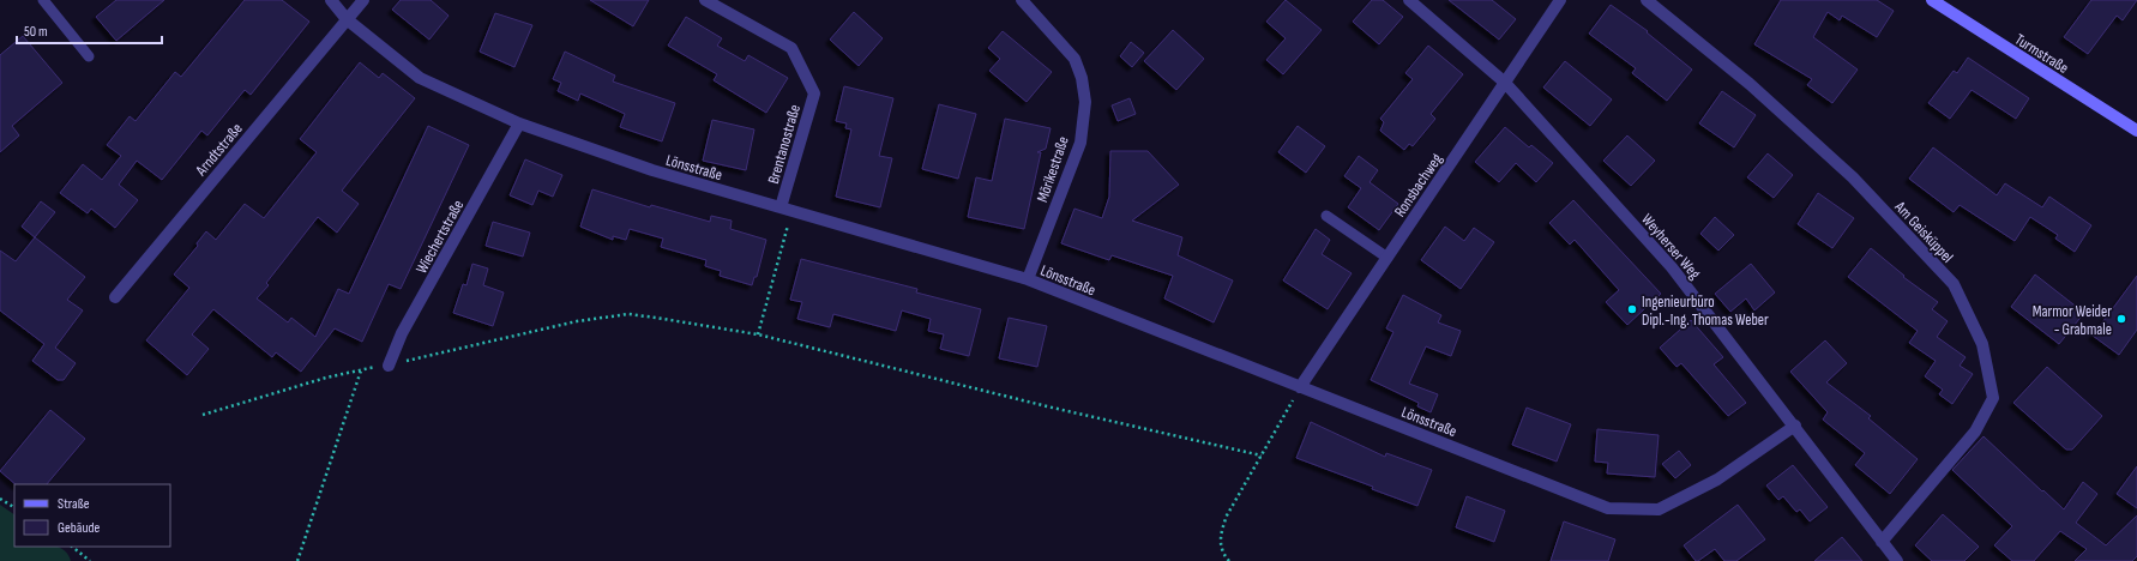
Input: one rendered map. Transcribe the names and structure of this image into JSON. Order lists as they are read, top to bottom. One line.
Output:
{"streets":{"main road":["Turmstraße"],"street":["Brentanostraße","Arndtstraße","Lönsstraße","Mörikestraße","Ronsbachweg","Am Geisküppel","Wiechertstraße","Weyherser Weg"]},"crossings":[["Brentanostraße","Lönsstraße"],["Arndtstraße","Lönsstraße"],["Lönsstraße","Mörikestraße"],["Lönsstraße","Ronsbachweg"],["Lönsstraße","Wiechertstraße"],["Lönsstraße","Weyherser Weg"],["Ronsbachweg","Weyherser Weg"],["Am Geisküppel","Weyherser Weg"]],"places":["Ingenieurbüro Dipl.-Ing. Thomas Weber","Marmor Weider - Grabmale"],"legend":["Straße","Gebäude"],"scale_bar":"50 m"}
